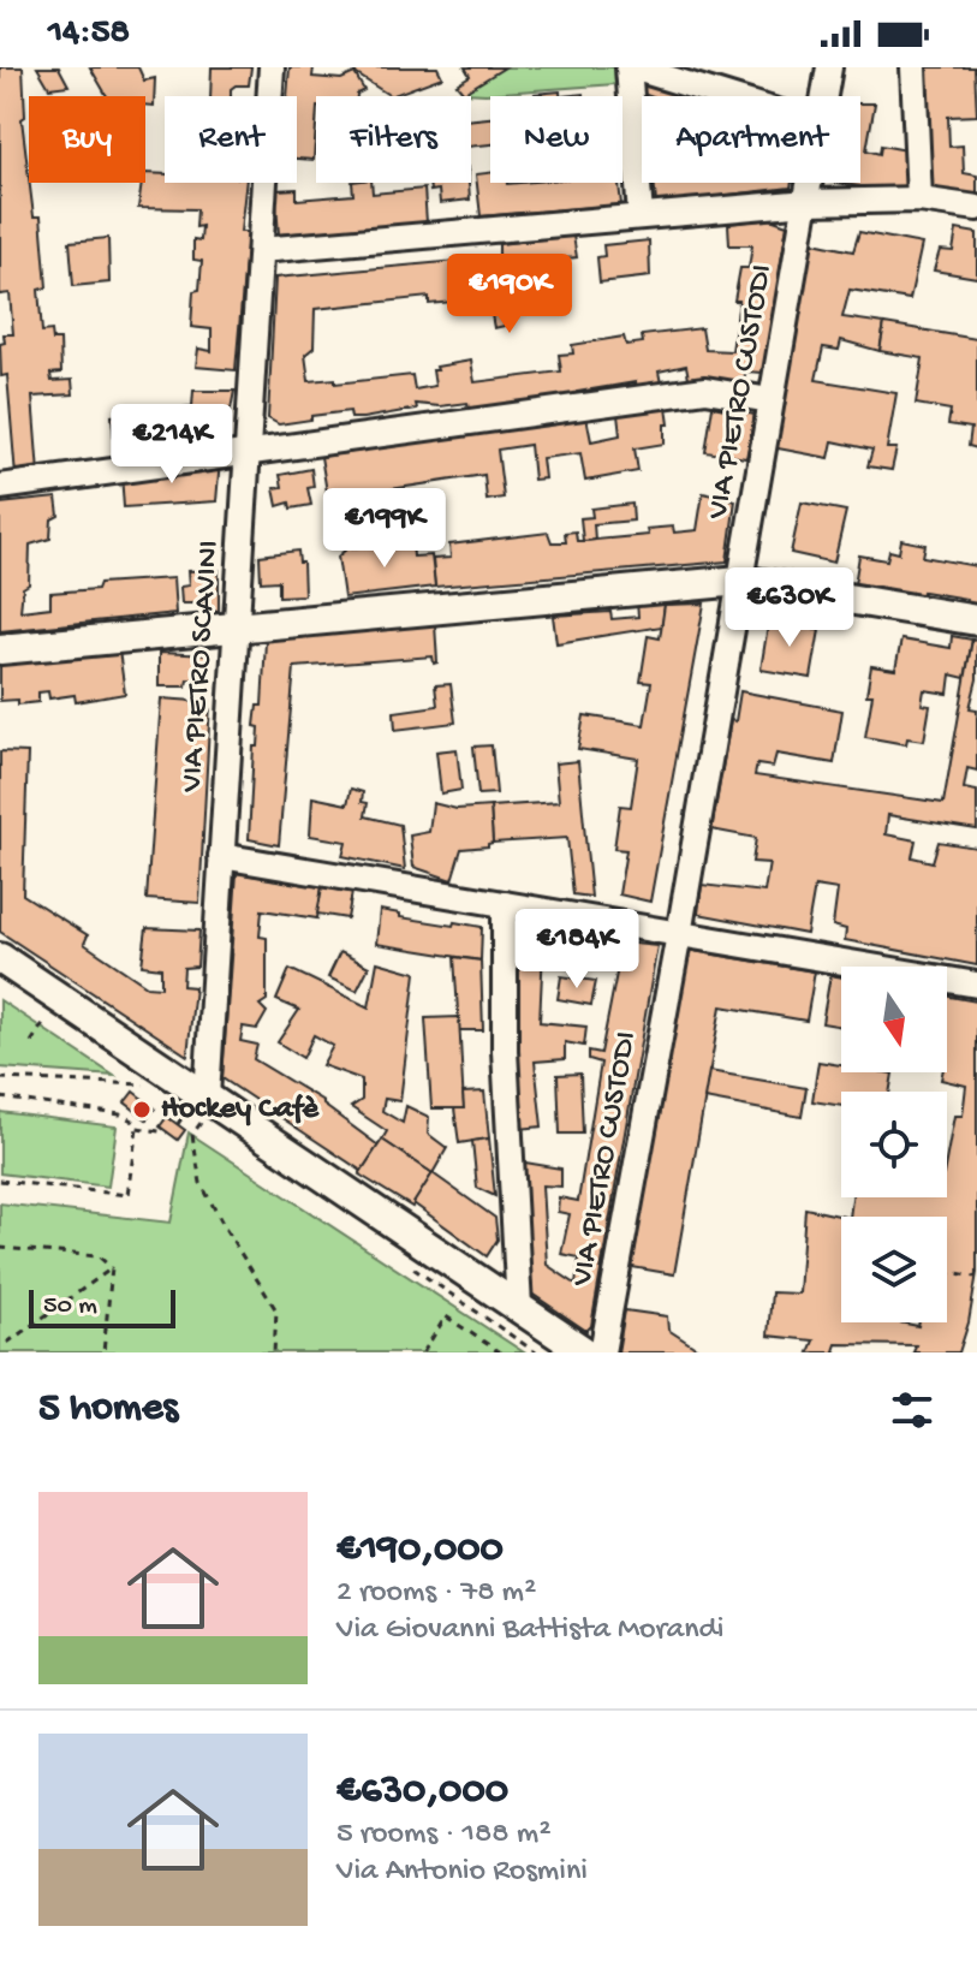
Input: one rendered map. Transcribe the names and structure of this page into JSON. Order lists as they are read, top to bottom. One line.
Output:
{"streets":{"street":["VIA PIETRO CUSTODI","VIA PIETRO SCAVINI"]},"places":["Hockey Cafè"],"scale_bar":"50 m","north":"bottom","page":{"status":"14:58","chip":["Buy","Rent","Filters","New","Apartment"],"price":["€190K","€214K","€199K","€630K","€184K"],"scale":"50 m","heading":"5 homes","list":[{"name":"€190,000","note":"2 rooms · 78 m² · Via Giovanni Battista Morandi"},{"name":"€630,000","note":"5 rooms · 188 m² · Via Antonio Rosmini"}]}}
